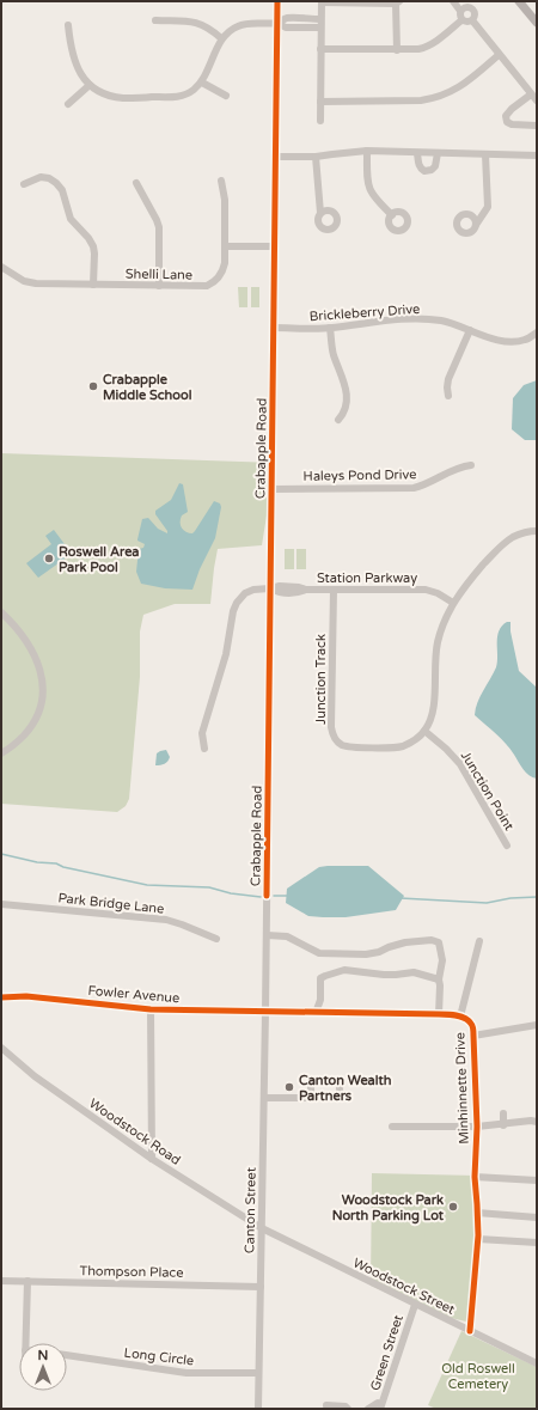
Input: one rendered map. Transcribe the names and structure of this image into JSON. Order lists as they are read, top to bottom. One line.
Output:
{"streets":{"street":["Shelli Lane","Brickleberry Drive","Crabapple Road","Haleys Pond Drive","Station Parkway","Junction Track","Junction Point","Park Bridge Lane","Fowler Avenue","Minhinnette Drive","Woodstock Road","Canton Street","Thompson Place","Woodstock Street","Green Street","Long Circle"]},"crossings":[["Brickleberry Drive","Crabapple Road"],["Crabapple Road","Haleys Pond Drive"],["Crabapple Road","Station Parkway"],["Crabapple Road","Fowler Avenue"],["Crabapple Road","Minhinnette Drive"],["Crabapple Road","Canton Street"],["Station Parkway","Junction Track"],["Junction Track","Junction Point"],["Fowler Avenue","Minhinnette Drive"],["Fowler Avenue","Canton Street"],["Minhinnette Drive","Canton Street"],["Minhinnette Drive","Woodstock Street"],["Woodstock Road","Canton Street"],["Woodstock Road","Woodstock Street"],["Canton Street","Thompson Place"],["Canton Street","Woodstock Street"],["Canton Street","Long Circle"],["Woodstock Street","Green Street"]],"parks":["Old Roswell Cemetery"],"places":["Crabapple Middle School","Roswell Area Park Pool","Canton Wealth Partners","Woodstock Park North Parking Lot"],"north":"top"}
